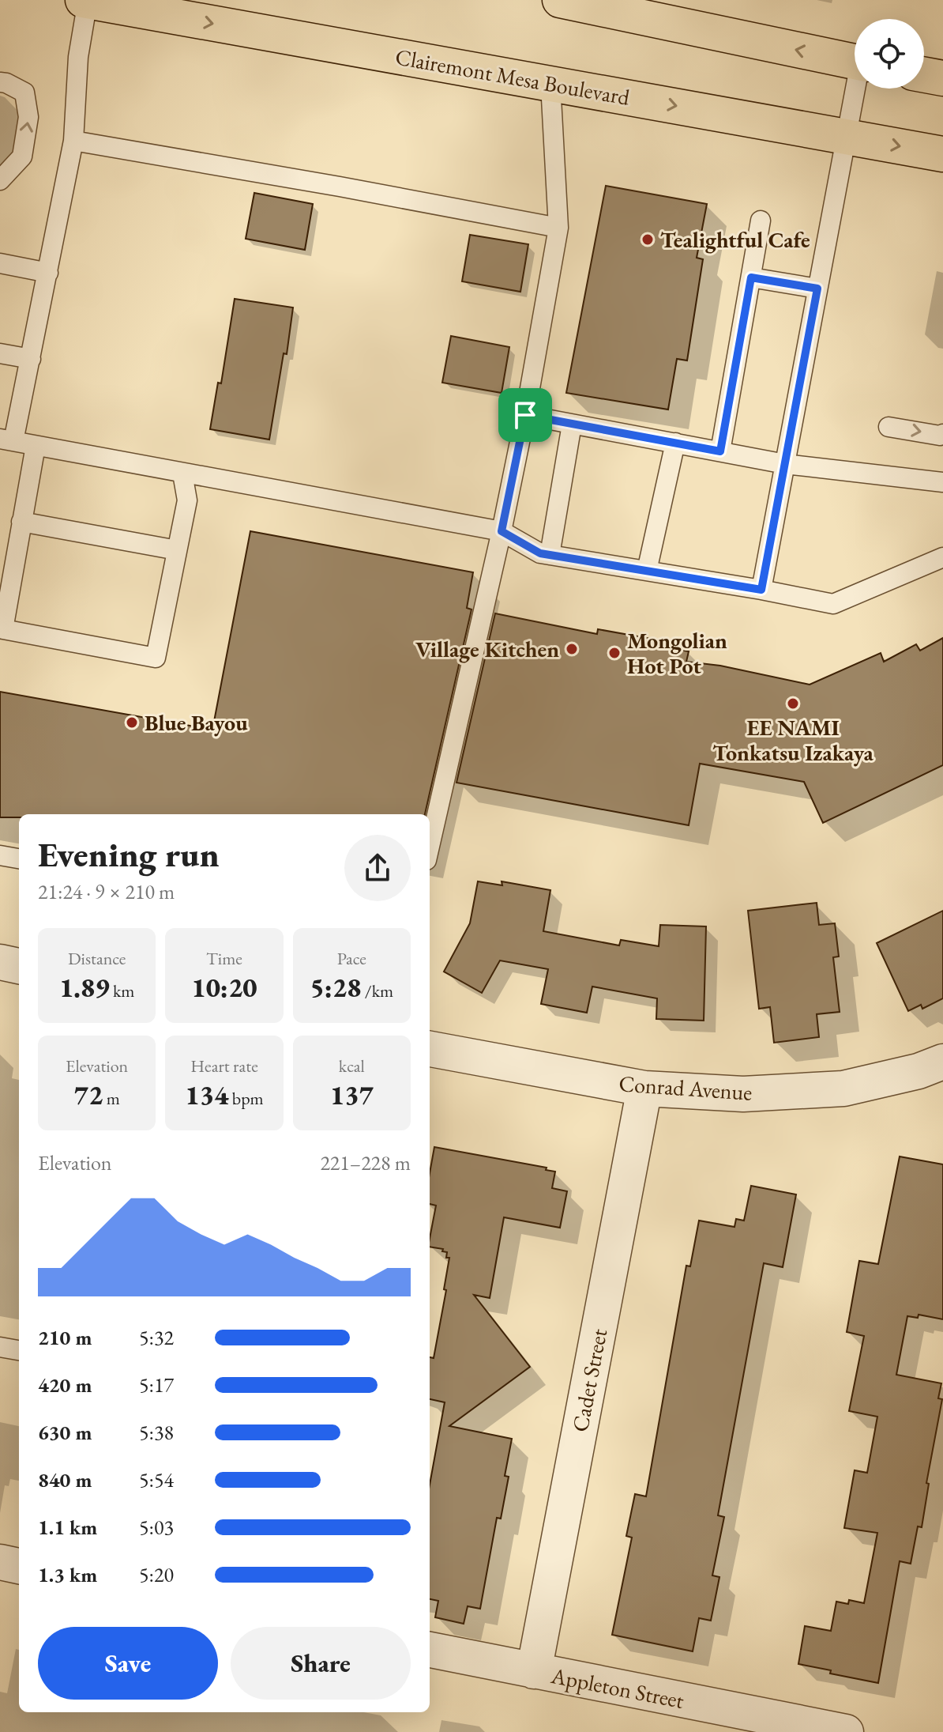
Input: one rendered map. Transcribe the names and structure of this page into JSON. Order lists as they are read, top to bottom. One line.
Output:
{"streets":{"main road":["Clairemont Mesa Boulevard"],"street":["Conrad Avenue","Cadet Street","Appleton Street"]},"crossings":[["Conrad Avenue","Cadet Street"],["Cadet Street","Appleton Street"]],"places":["Tealightful Cafe","Village Kitchen","Mongolian Hot Pot","EE NAMI Tonkatsu Izakaya","Blue Bayou"],"page":{"heading":["Evening run","21:24 · 9 × 210 m"],"stats":[["Distance","1.89 km"],["Time","10:20"],["Pace","5:28 /km"],["Elevation","72 m"],["Heart rate","134 bpm"],["kcal","137"]],"chart":["Elevation","221–228 m"],"list":[{"name":"210 m","note":"5:32"},{"name":"420 m","note":"5:17"},{"name":"630 m","note":"5:38"},{"name":"840 m","note":"5:54"},{"name":"1.1 km","note":"5:03"},{"name":"1.3 km","note":"5:20"}],"buttons":["Save","Share"]}}
